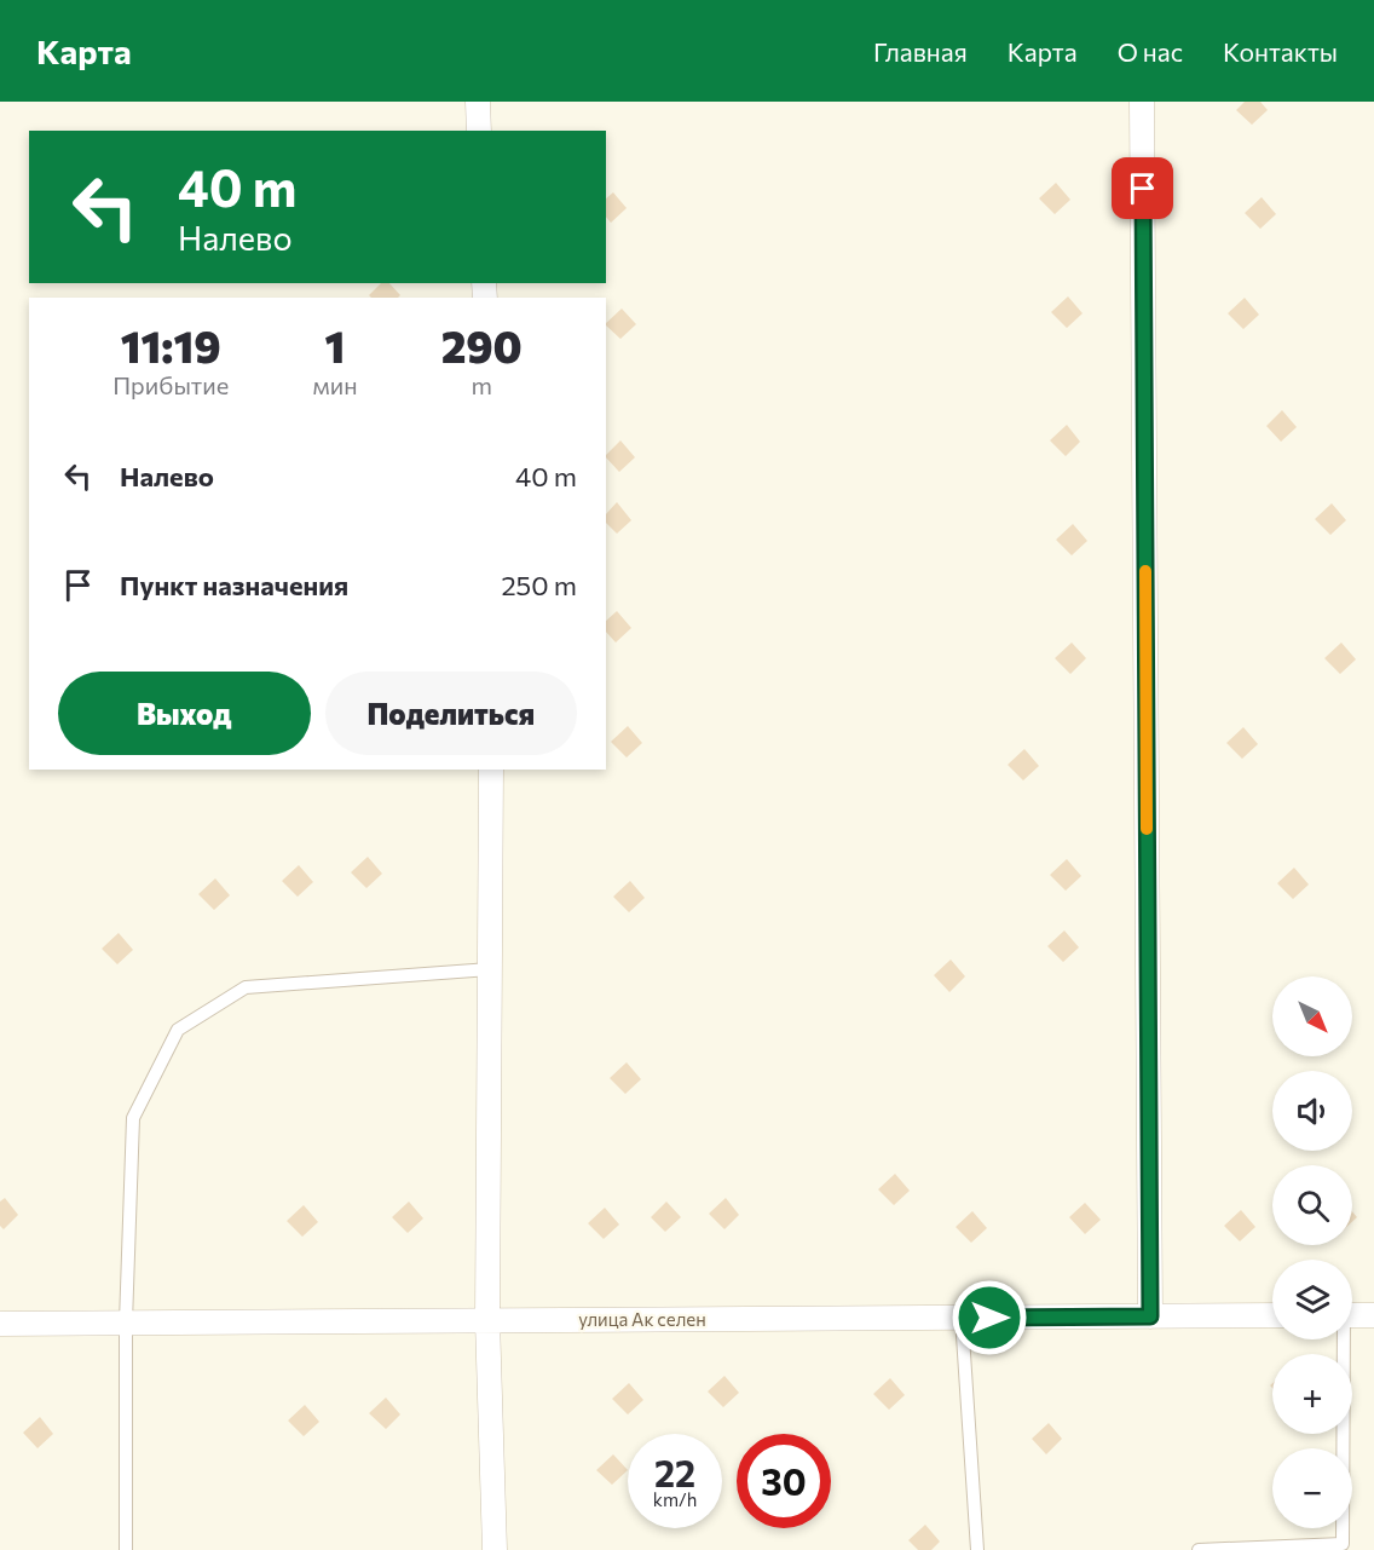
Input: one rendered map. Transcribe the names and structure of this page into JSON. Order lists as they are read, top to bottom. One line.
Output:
{"streets":{"street":["улица Ак селен"]},"north":"bottom right","page":{"header":"Карта","nav":["Главная","Карта","О нас","Контакты"],"turn":["40 m","Налево"],"eta":["11:19","Прибытие","1","мин","290","m"],"list":[{"name":"Налево","value":"40 m"},{"name":"Пункт назначения","value":"250 m"}],"buttons":["Выход","Поделиться"],"map_buttons":["+","−"],"speed":"22 km/h","limit":"30"}}
